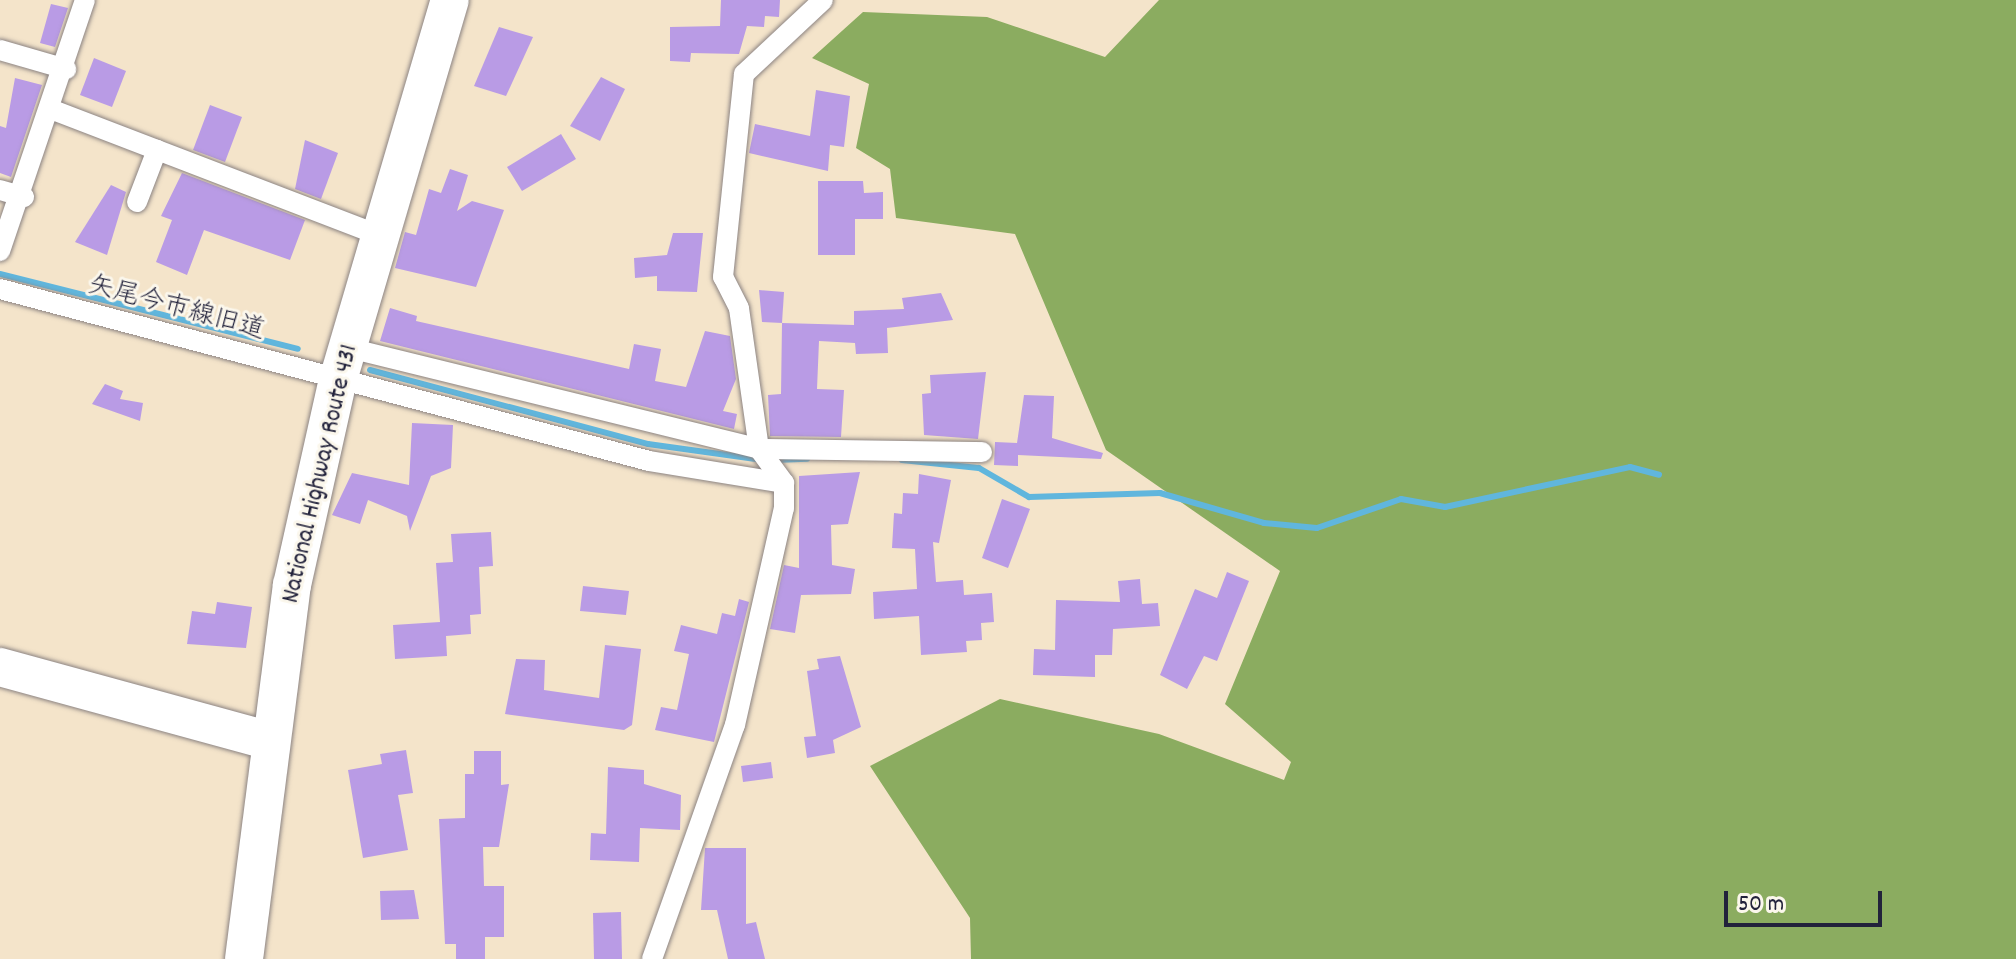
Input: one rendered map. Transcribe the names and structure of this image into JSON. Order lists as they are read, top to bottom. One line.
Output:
{"streets":{"highway":["National Highway Route 431"],"street":["矢尾今市線旧道"]},"crossings":[["矢尾今市線旧道","National Highway Route 431"]],"scale_bar":"50 m"}
